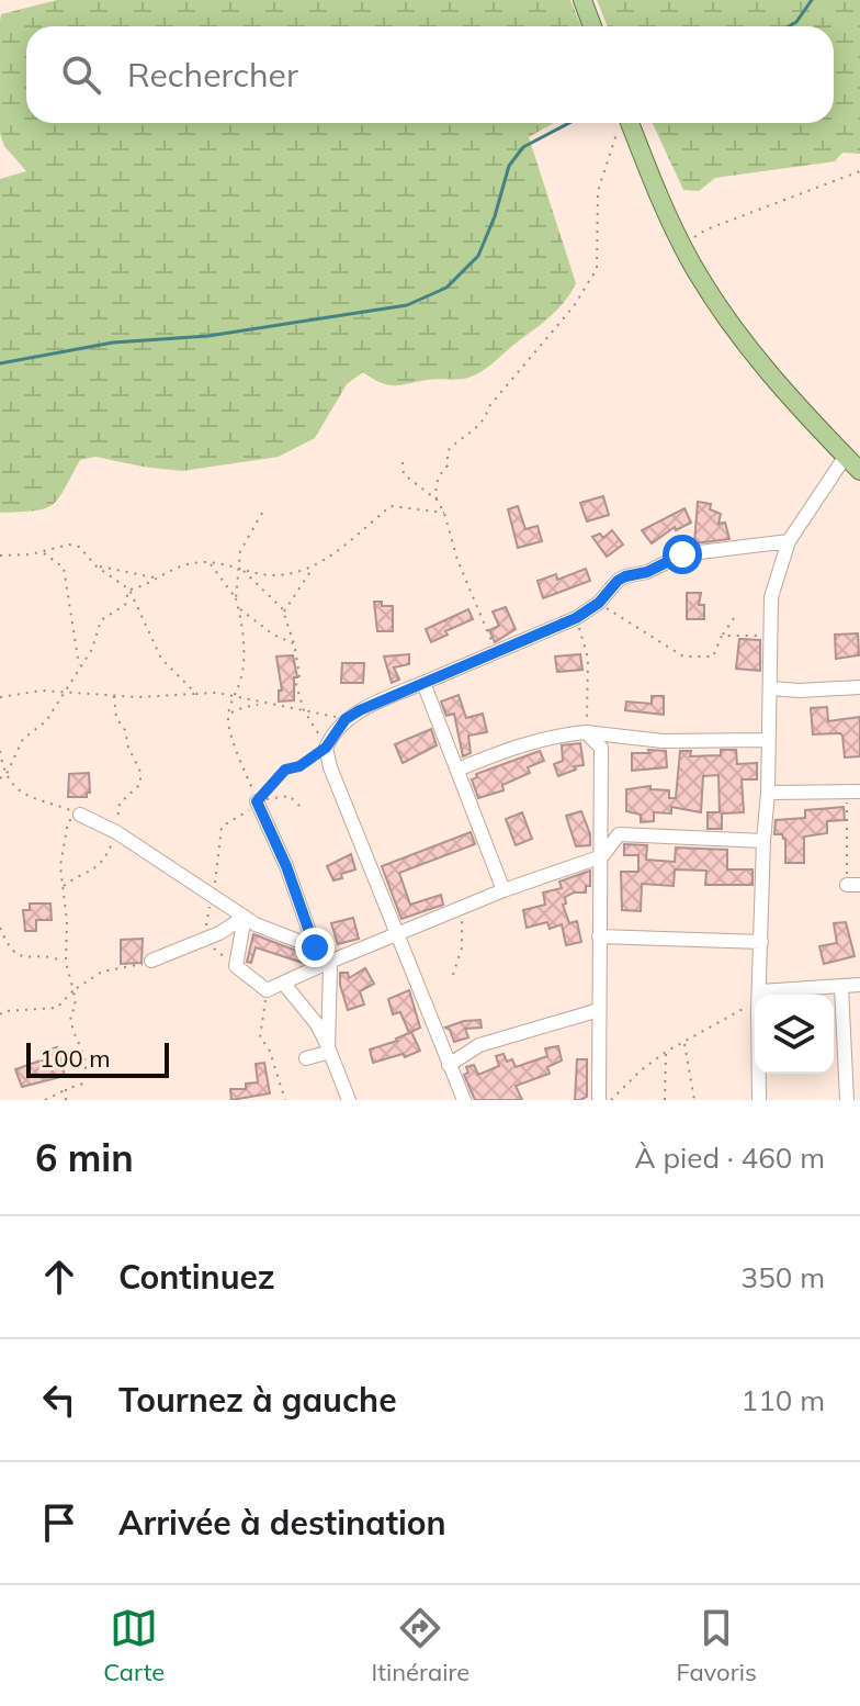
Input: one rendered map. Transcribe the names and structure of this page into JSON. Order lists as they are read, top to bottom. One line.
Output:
{"scale_bar":"100 m","page":{"search":"Rechercher","scale":"100 m","heading":["6 min","À pied · 460 m"],"list":[["Continuez","350 m"],["Tournez à gauche","110 m"],"Arrivée à destination"],"nav":["Carte","Itinéraire","Favoris"]}}
